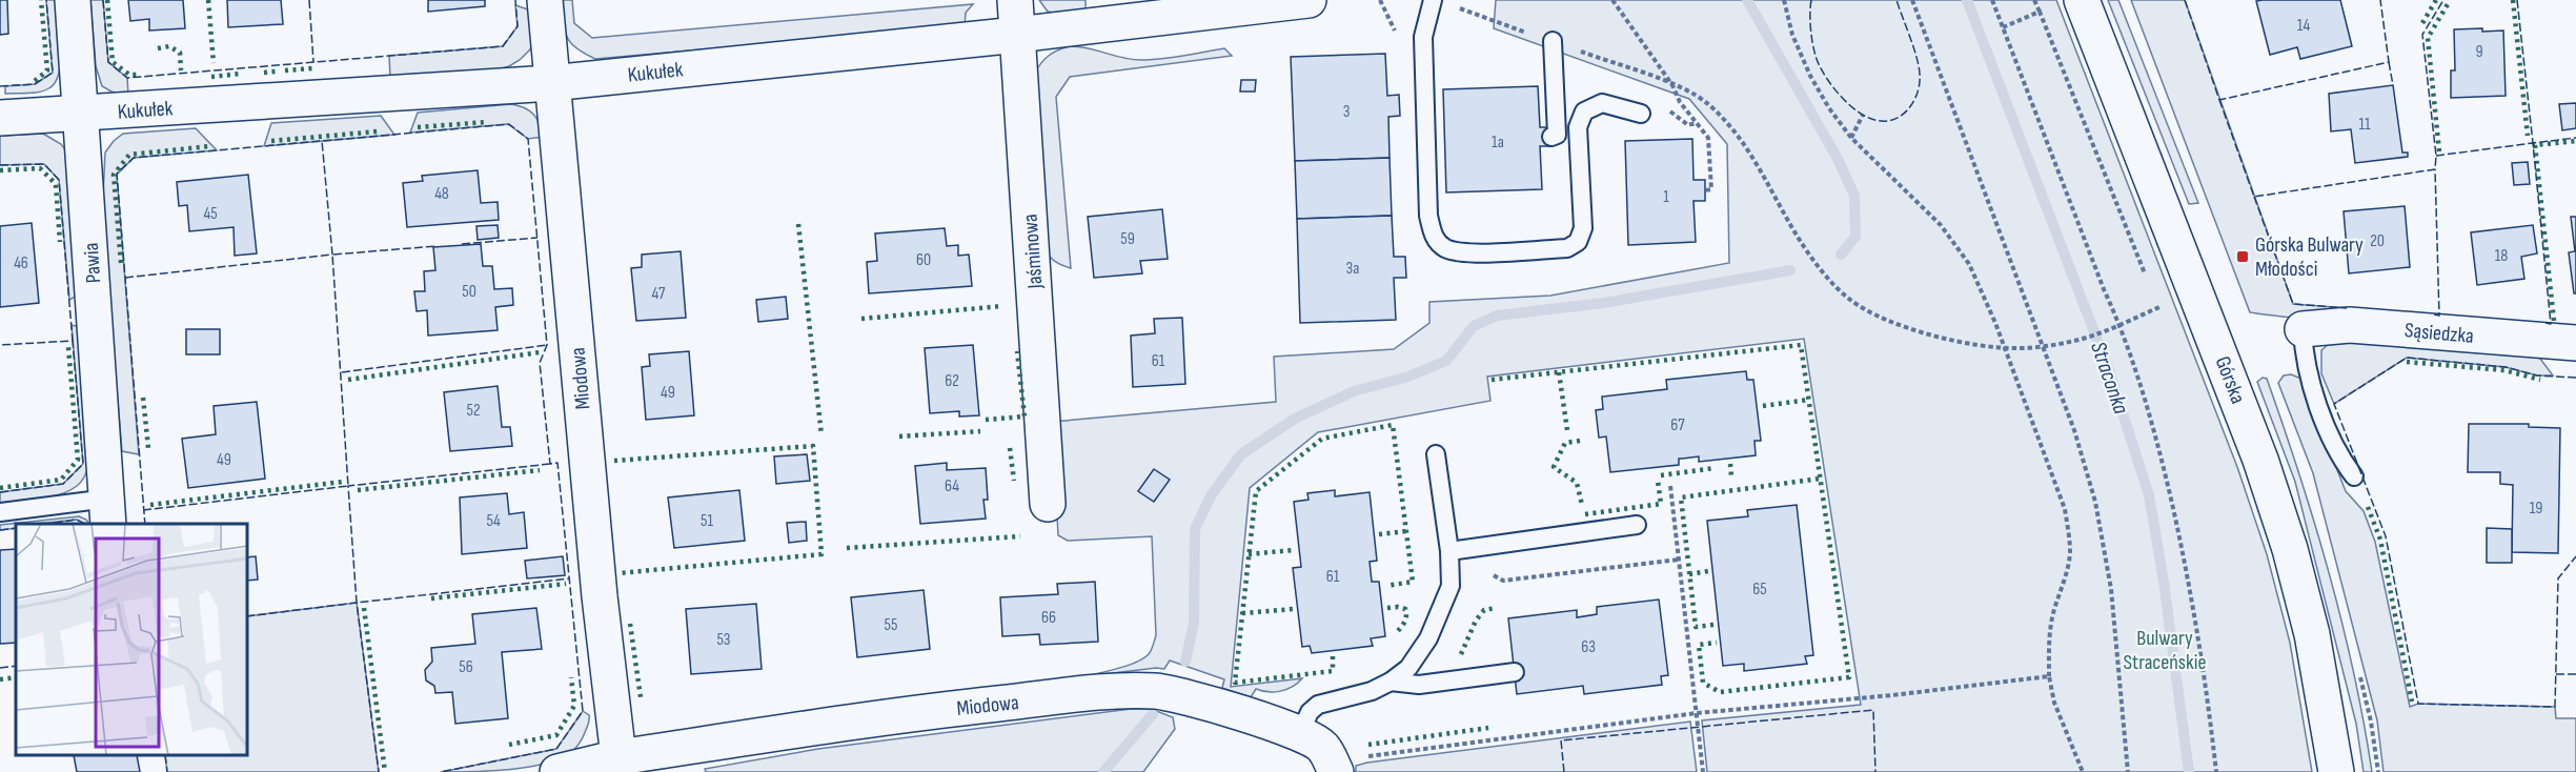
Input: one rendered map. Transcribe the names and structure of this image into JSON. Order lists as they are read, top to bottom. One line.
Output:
{"streets":{"street":["Kukułek","Jaśminowa","Pawia","Sąsiedzka","Miodowa","Górska"]},"crossings":[["Kukułek","Jaśminowa"],["Kukułek","Pawia"],["Kukułek","Miodowa"]],"water":["Straconka"],"parks":["Bulwary Straceńskie"],"places":{"transit":["Górska Bulwary Młodości"]},"house_numbers":["14","9","3","11","1a","48","1","45","59","20","18","60","46","3a","50","47","61","62","49","52","67","49","64","19","54","51","61","65","66","55","53","63","56"]}
